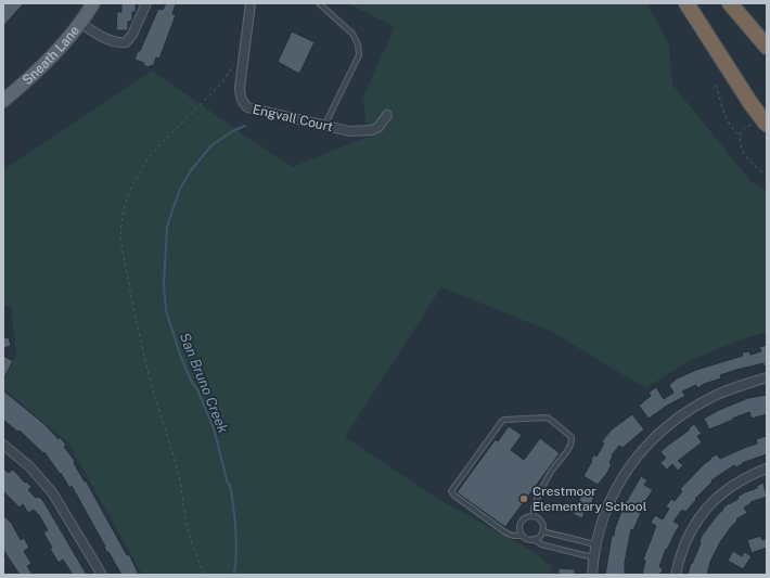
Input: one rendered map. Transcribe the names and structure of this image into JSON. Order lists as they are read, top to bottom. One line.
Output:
{"streets":{"main road":["Sneath Lane"],"street":["Engvall Court"]},"water":["San Bruno Creek"],"places":["Crestmoor Elementary School"]}
